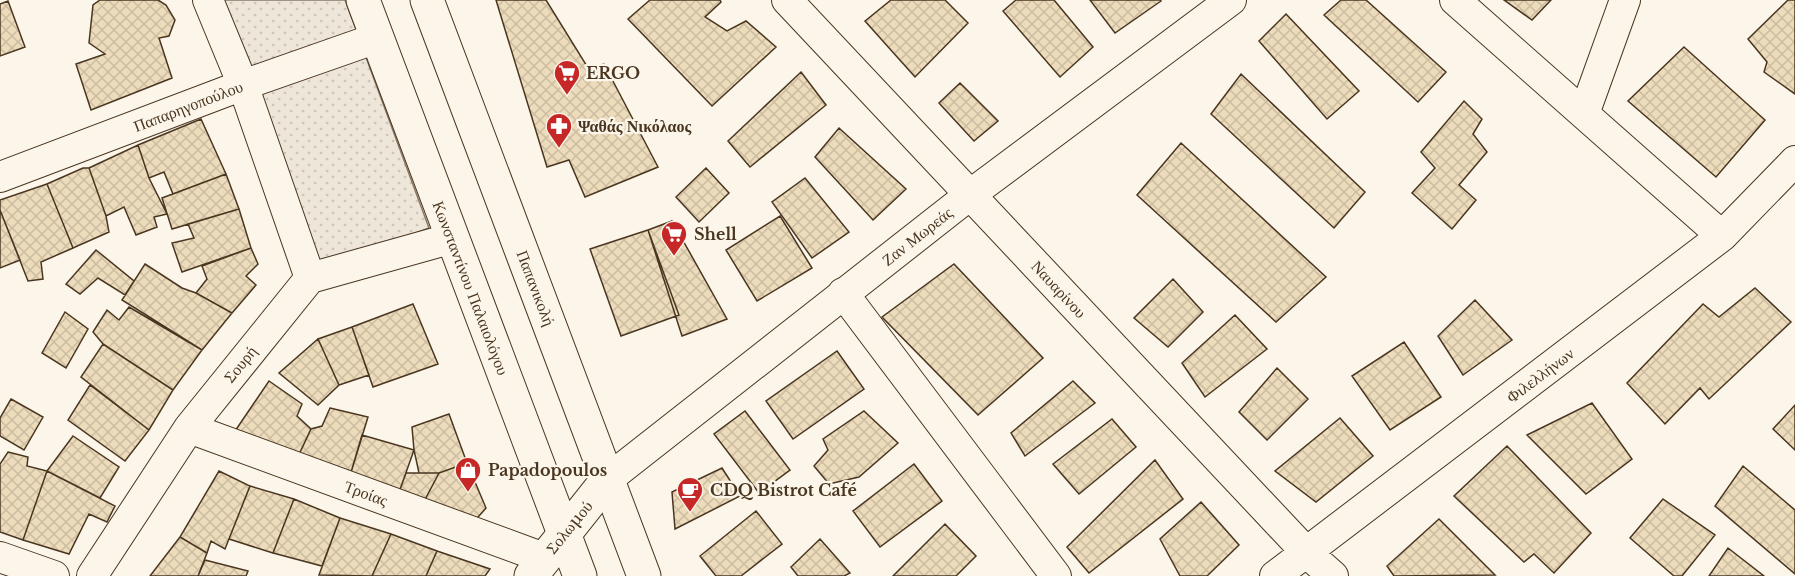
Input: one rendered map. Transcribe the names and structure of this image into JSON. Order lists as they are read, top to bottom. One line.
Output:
{"streets":{"main road":["Κωνσταντίνου Παλαιολόγου","Παπανικολή","Σολωμού"],"street":["Παπαρηγοπούλου","Ζαν Μωρεάς","Ναυαρίνου","Σουρή","Φιλελλήνων","Τροίας"]},"crossings":[["Παπαρηγοπούλου","Κωνσταντίνου Παλαιολόγου"],["Ζαν Μωρεάς","Παπανικολή"],["Ζαν Μωρεάς","Ναυαρίνου"],["Ζαν Μωρεάς","Σολωμού"],["Κωνσταντίνου Παλαιολόγου","Τροίας"],["Κωνσταντίνου Παλαιολόγου","Σολωμού"],["Παπανικολή","Σολωμού"],["Ναυαρίνου","Φιλελλήνων"],["Σουρή","Τροίας"],["Τροίας","Σολωμού"]],"places":{"supermarket":["ERGO","Shell"],"pharmacy":["Ψαθάς Νικόλαος"],"shop":["Papadopoulos"],"cafe":["CDQ Bistrot Café"]}}
